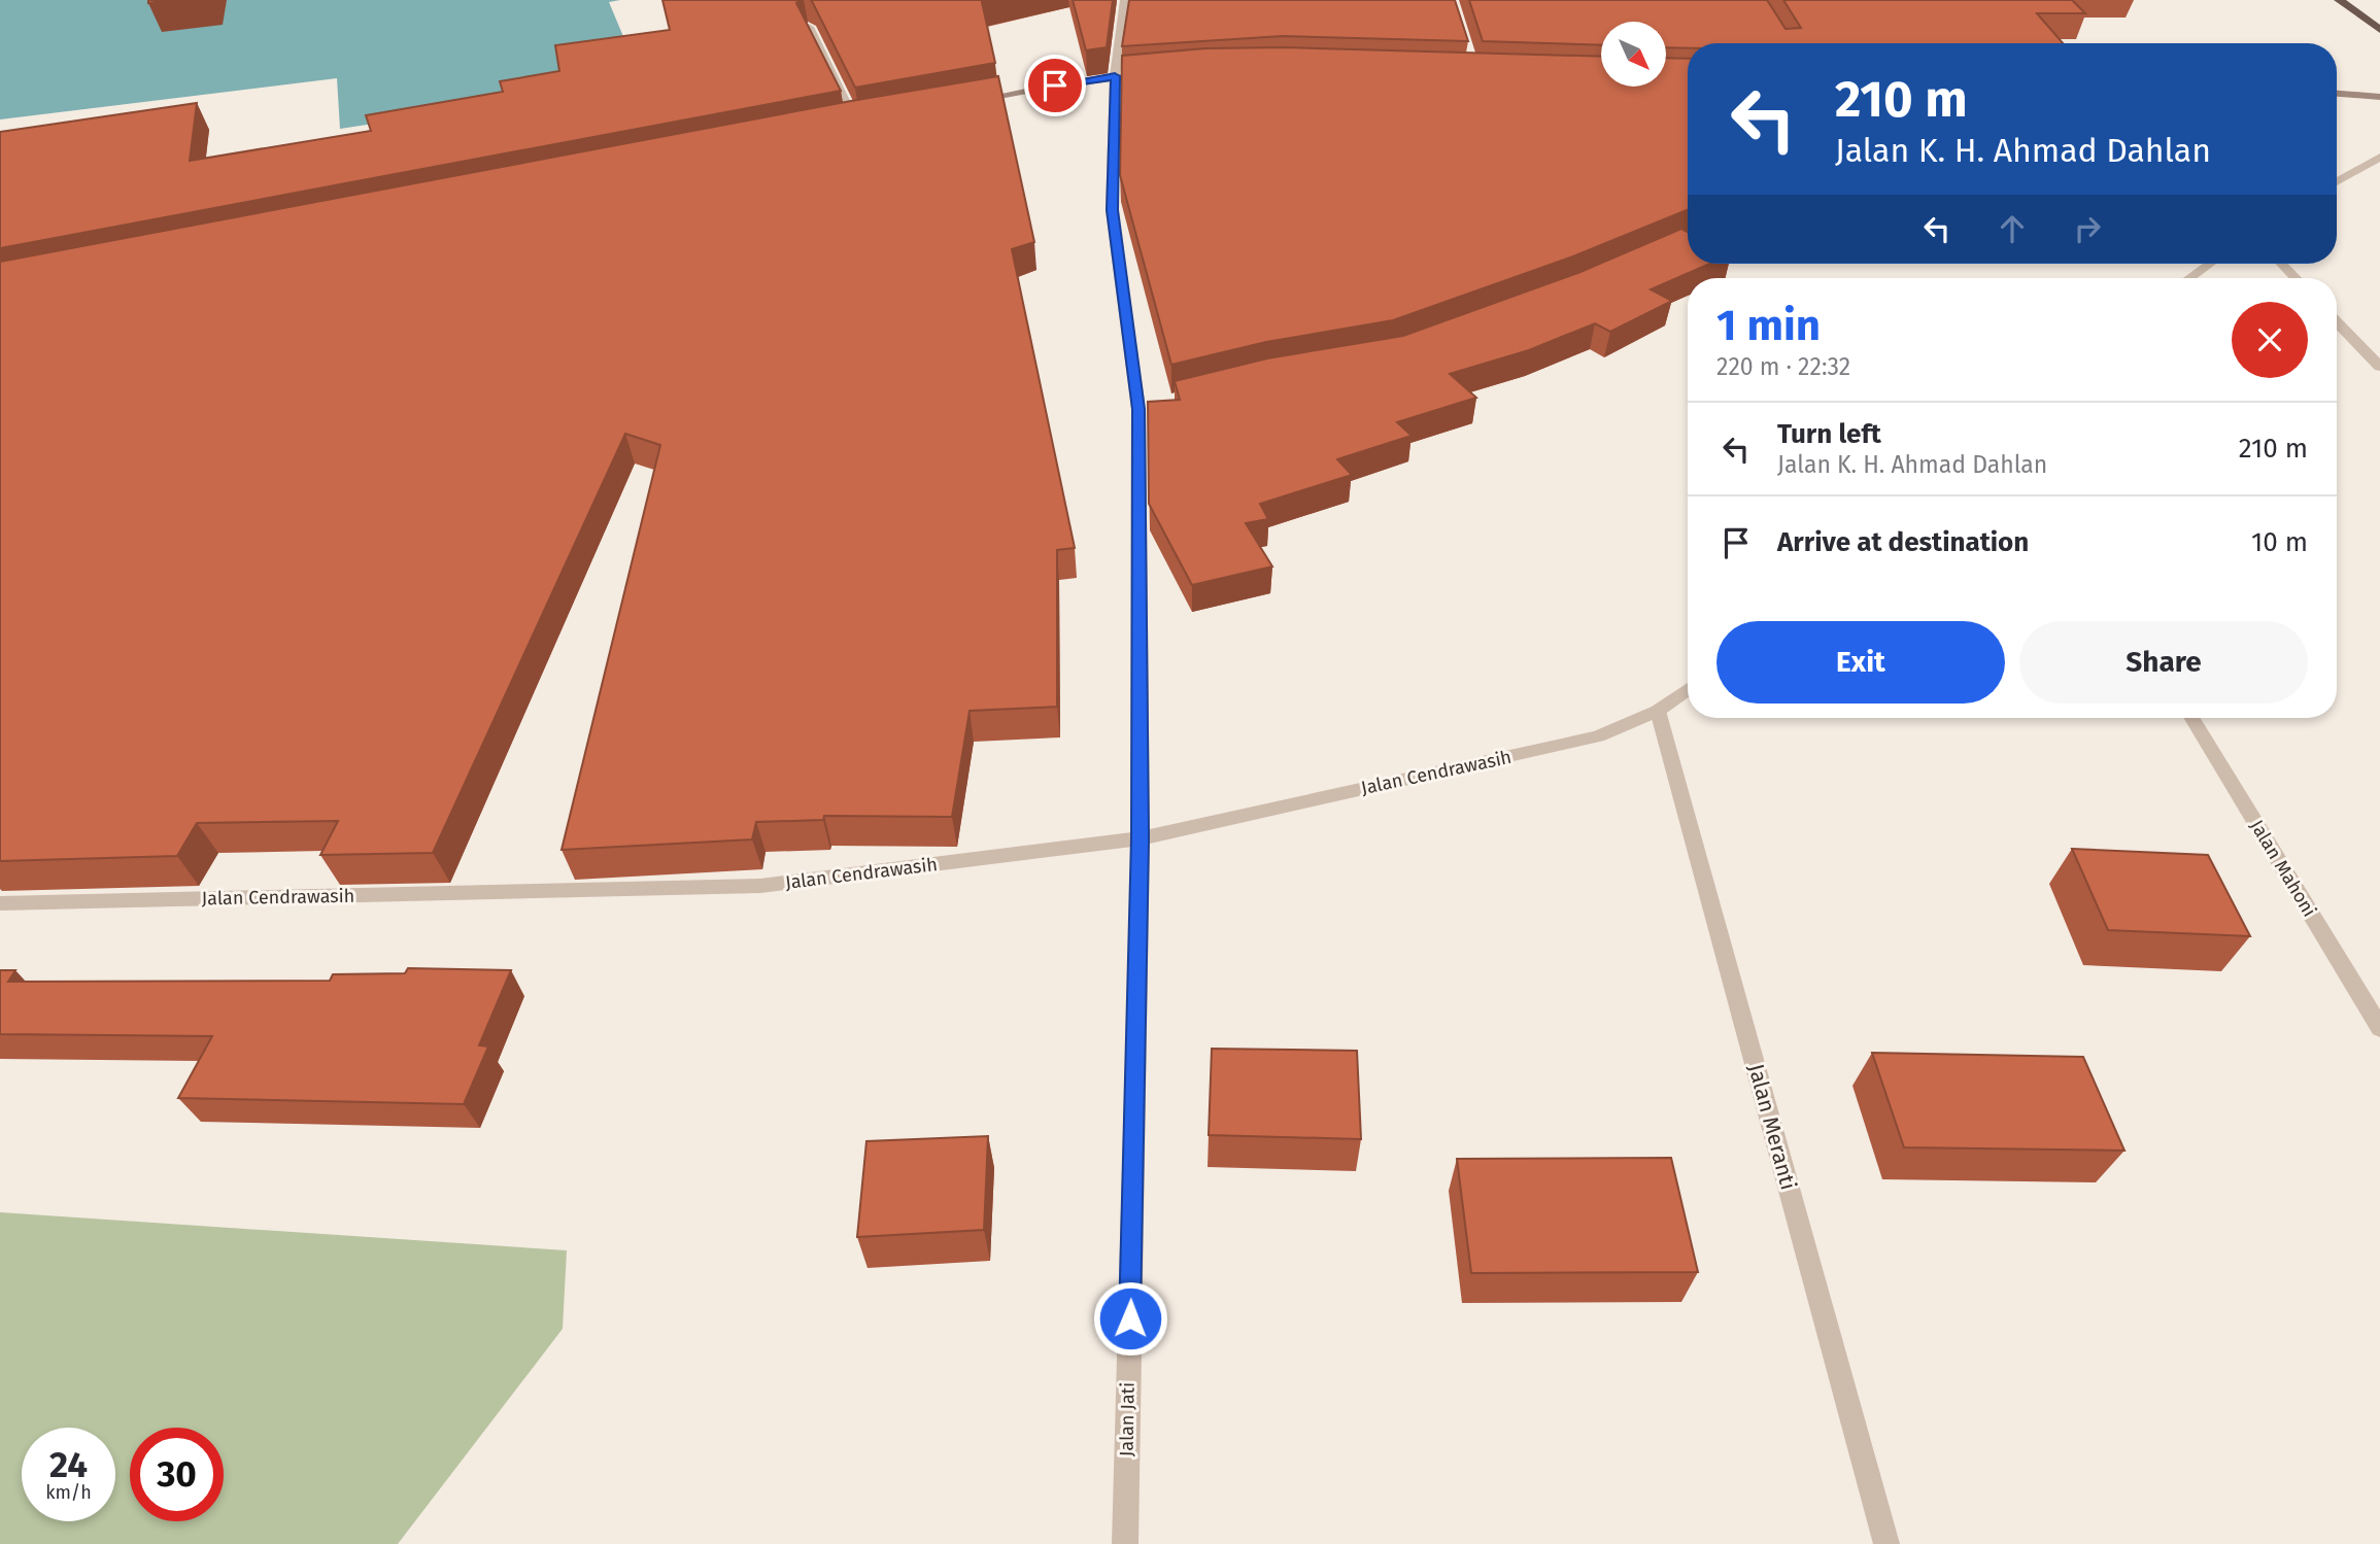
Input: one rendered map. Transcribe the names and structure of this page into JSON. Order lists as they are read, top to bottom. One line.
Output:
{"streets":{"street":["Jalan Cendrawasih","Jalan Mahoni","Jalan Meranti","Jalan Jati"]},"crossings":[["Jalan Cendrawasih","Jalan Meranti"],["Jalan Cendrawasih","Jalan Jati"]],"north":"bottom right","page":{"turn":["210 m","Jalan K. H. Ahmad Dahlan"],"heading":["1 min","220 m · 22:32"],"list":[{"name":"Turn left","note":"Jalan K. H. Ahmad Dahlan","value":"210 m"},{"name":"Arrive at destination","value":"10 m"}],"buttons":["Exit","Share"],"speed":"24 km/h","limit":"30"}}
